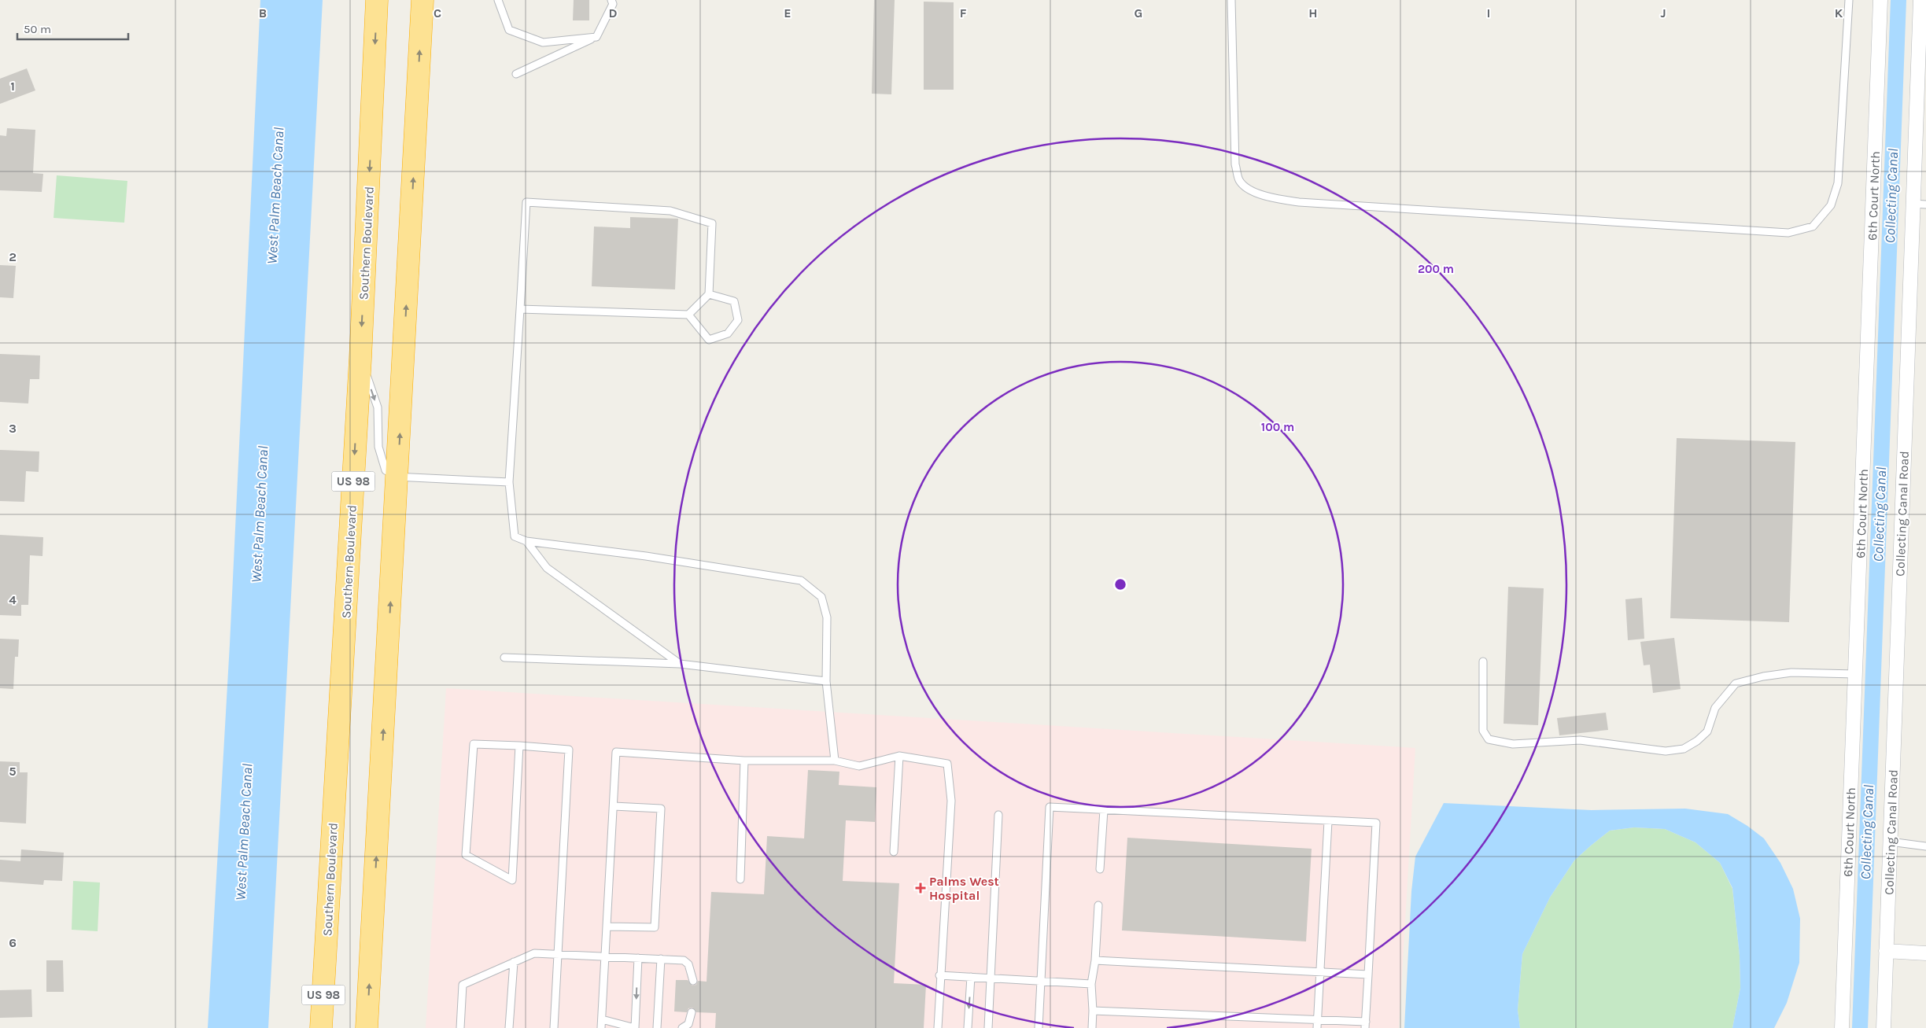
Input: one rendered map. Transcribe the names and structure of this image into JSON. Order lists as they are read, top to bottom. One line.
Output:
{"streets":{"highway":["Southern Boulevard","US 98"],"street":["6th Court North","Collecting Canal Road"]},"water":["West Palm Beach Canal","Collecting Canal"],"places":{"health":["Palms West Hospital"]},"scale_bar":"50 m","grid":{"columns":["B","C","D","E","F","G","H","I","J","K"],"rows":["1","2","3","4","5","6"]},"rings":["200 m","100 m"]}
